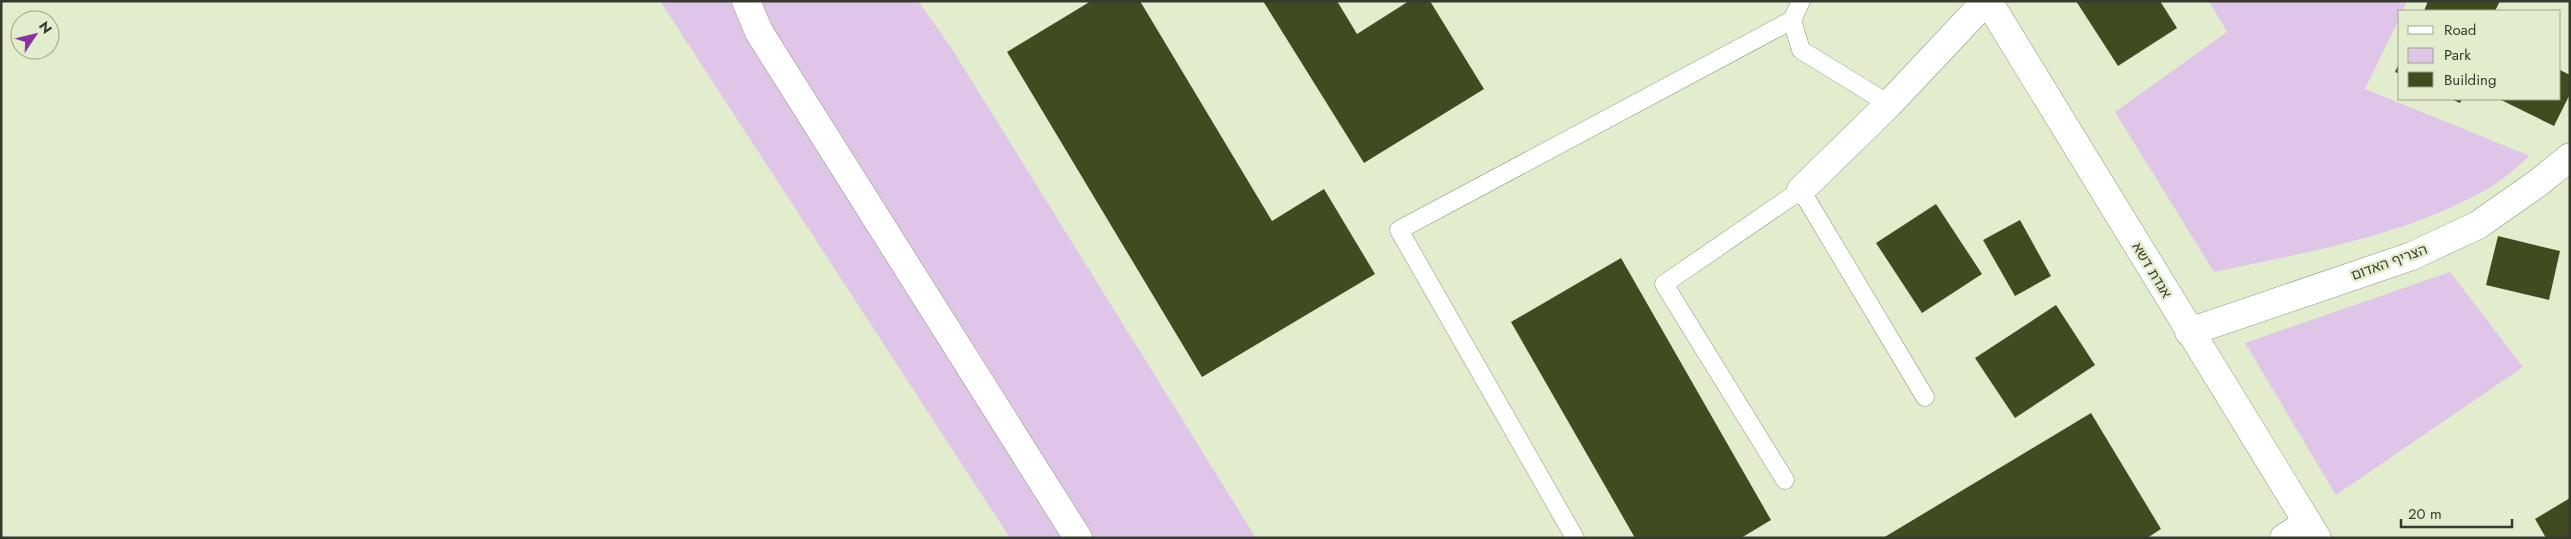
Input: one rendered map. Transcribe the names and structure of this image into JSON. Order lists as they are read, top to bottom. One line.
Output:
{"streets":{"street":["הצריף האדום","אגדת דשא"]},"crossings":[["הצריף האדום","אגדת דשא"]],"legend":["Road","Park","Building"],"scale_bar":"20 m","north":"top right"}
